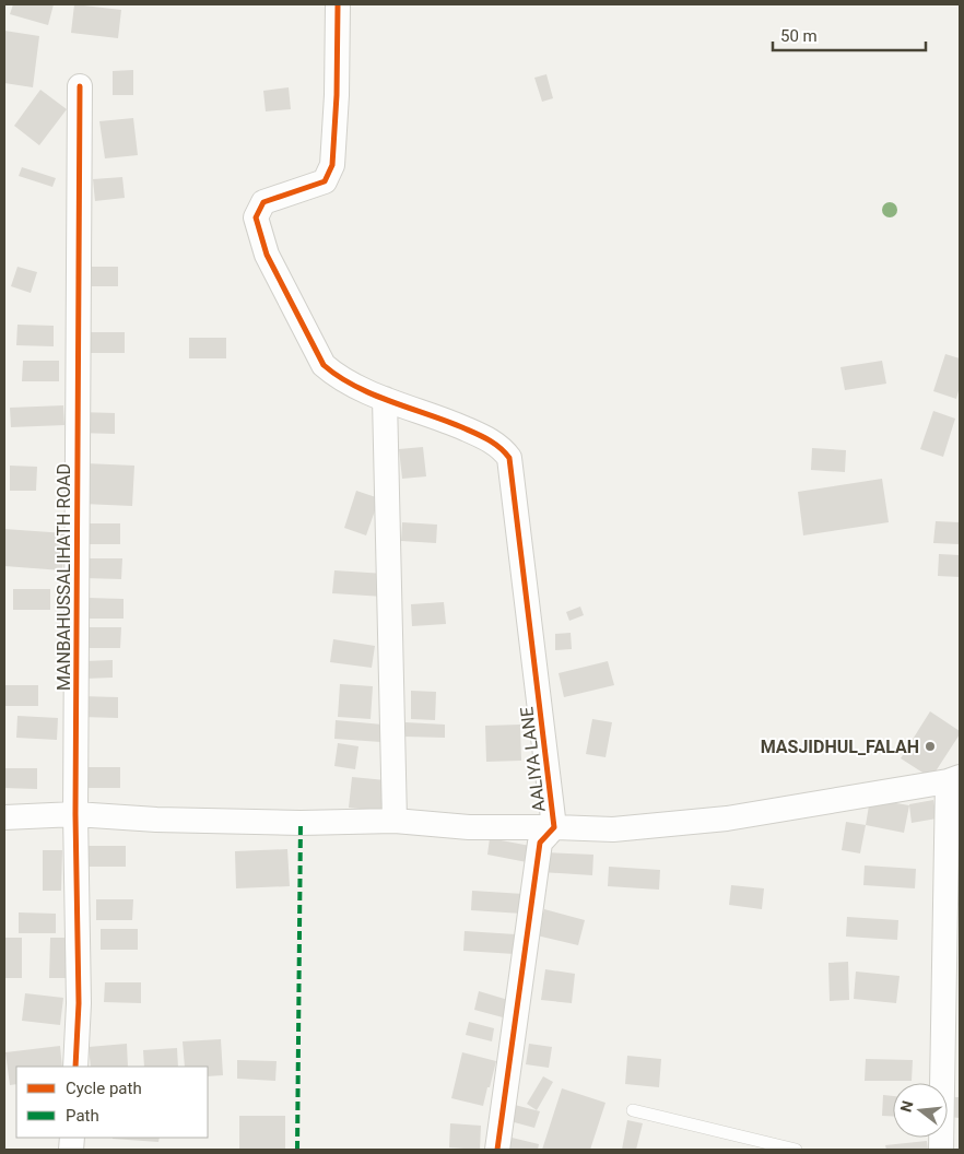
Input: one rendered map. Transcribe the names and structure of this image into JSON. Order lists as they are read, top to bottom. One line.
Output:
{"streets":{"street":["MANBAHUSSALIHATH ROAD","AALIYA LANE"]},"places":["MASJIDHUL_FALAH"],"legend":["Cycle path","Path"],"scale_bar":"50 m","north":"left"}
